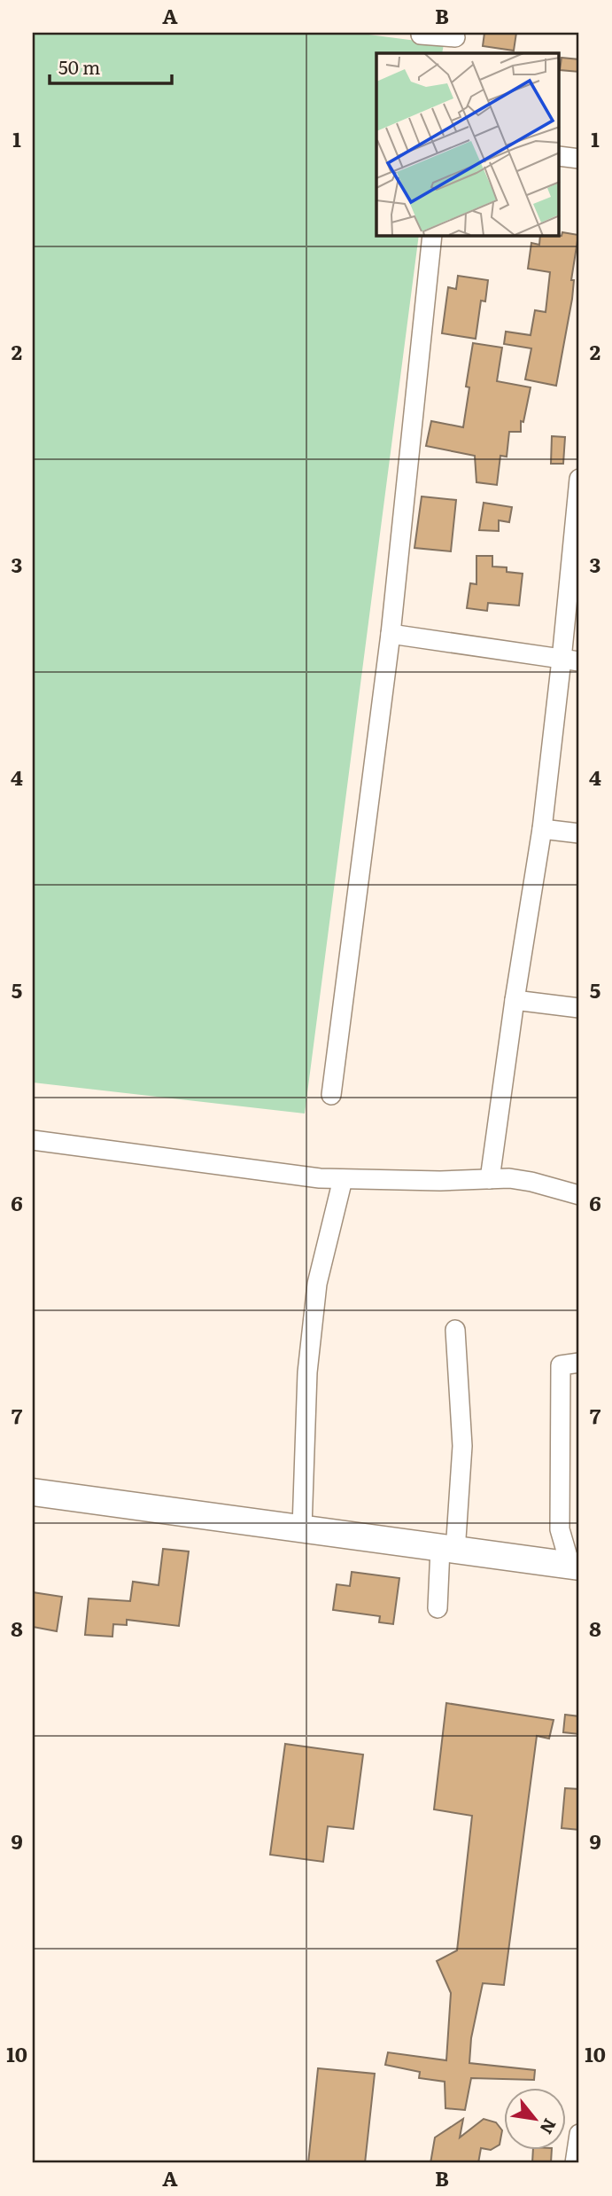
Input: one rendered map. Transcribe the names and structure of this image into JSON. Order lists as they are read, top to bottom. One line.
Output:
{"scale_bar":"50 m","north":"bottom right","grid":{"columns":["A","B"],"rows":["1","2","3","4","5","6","7","8","9","10"]}}
